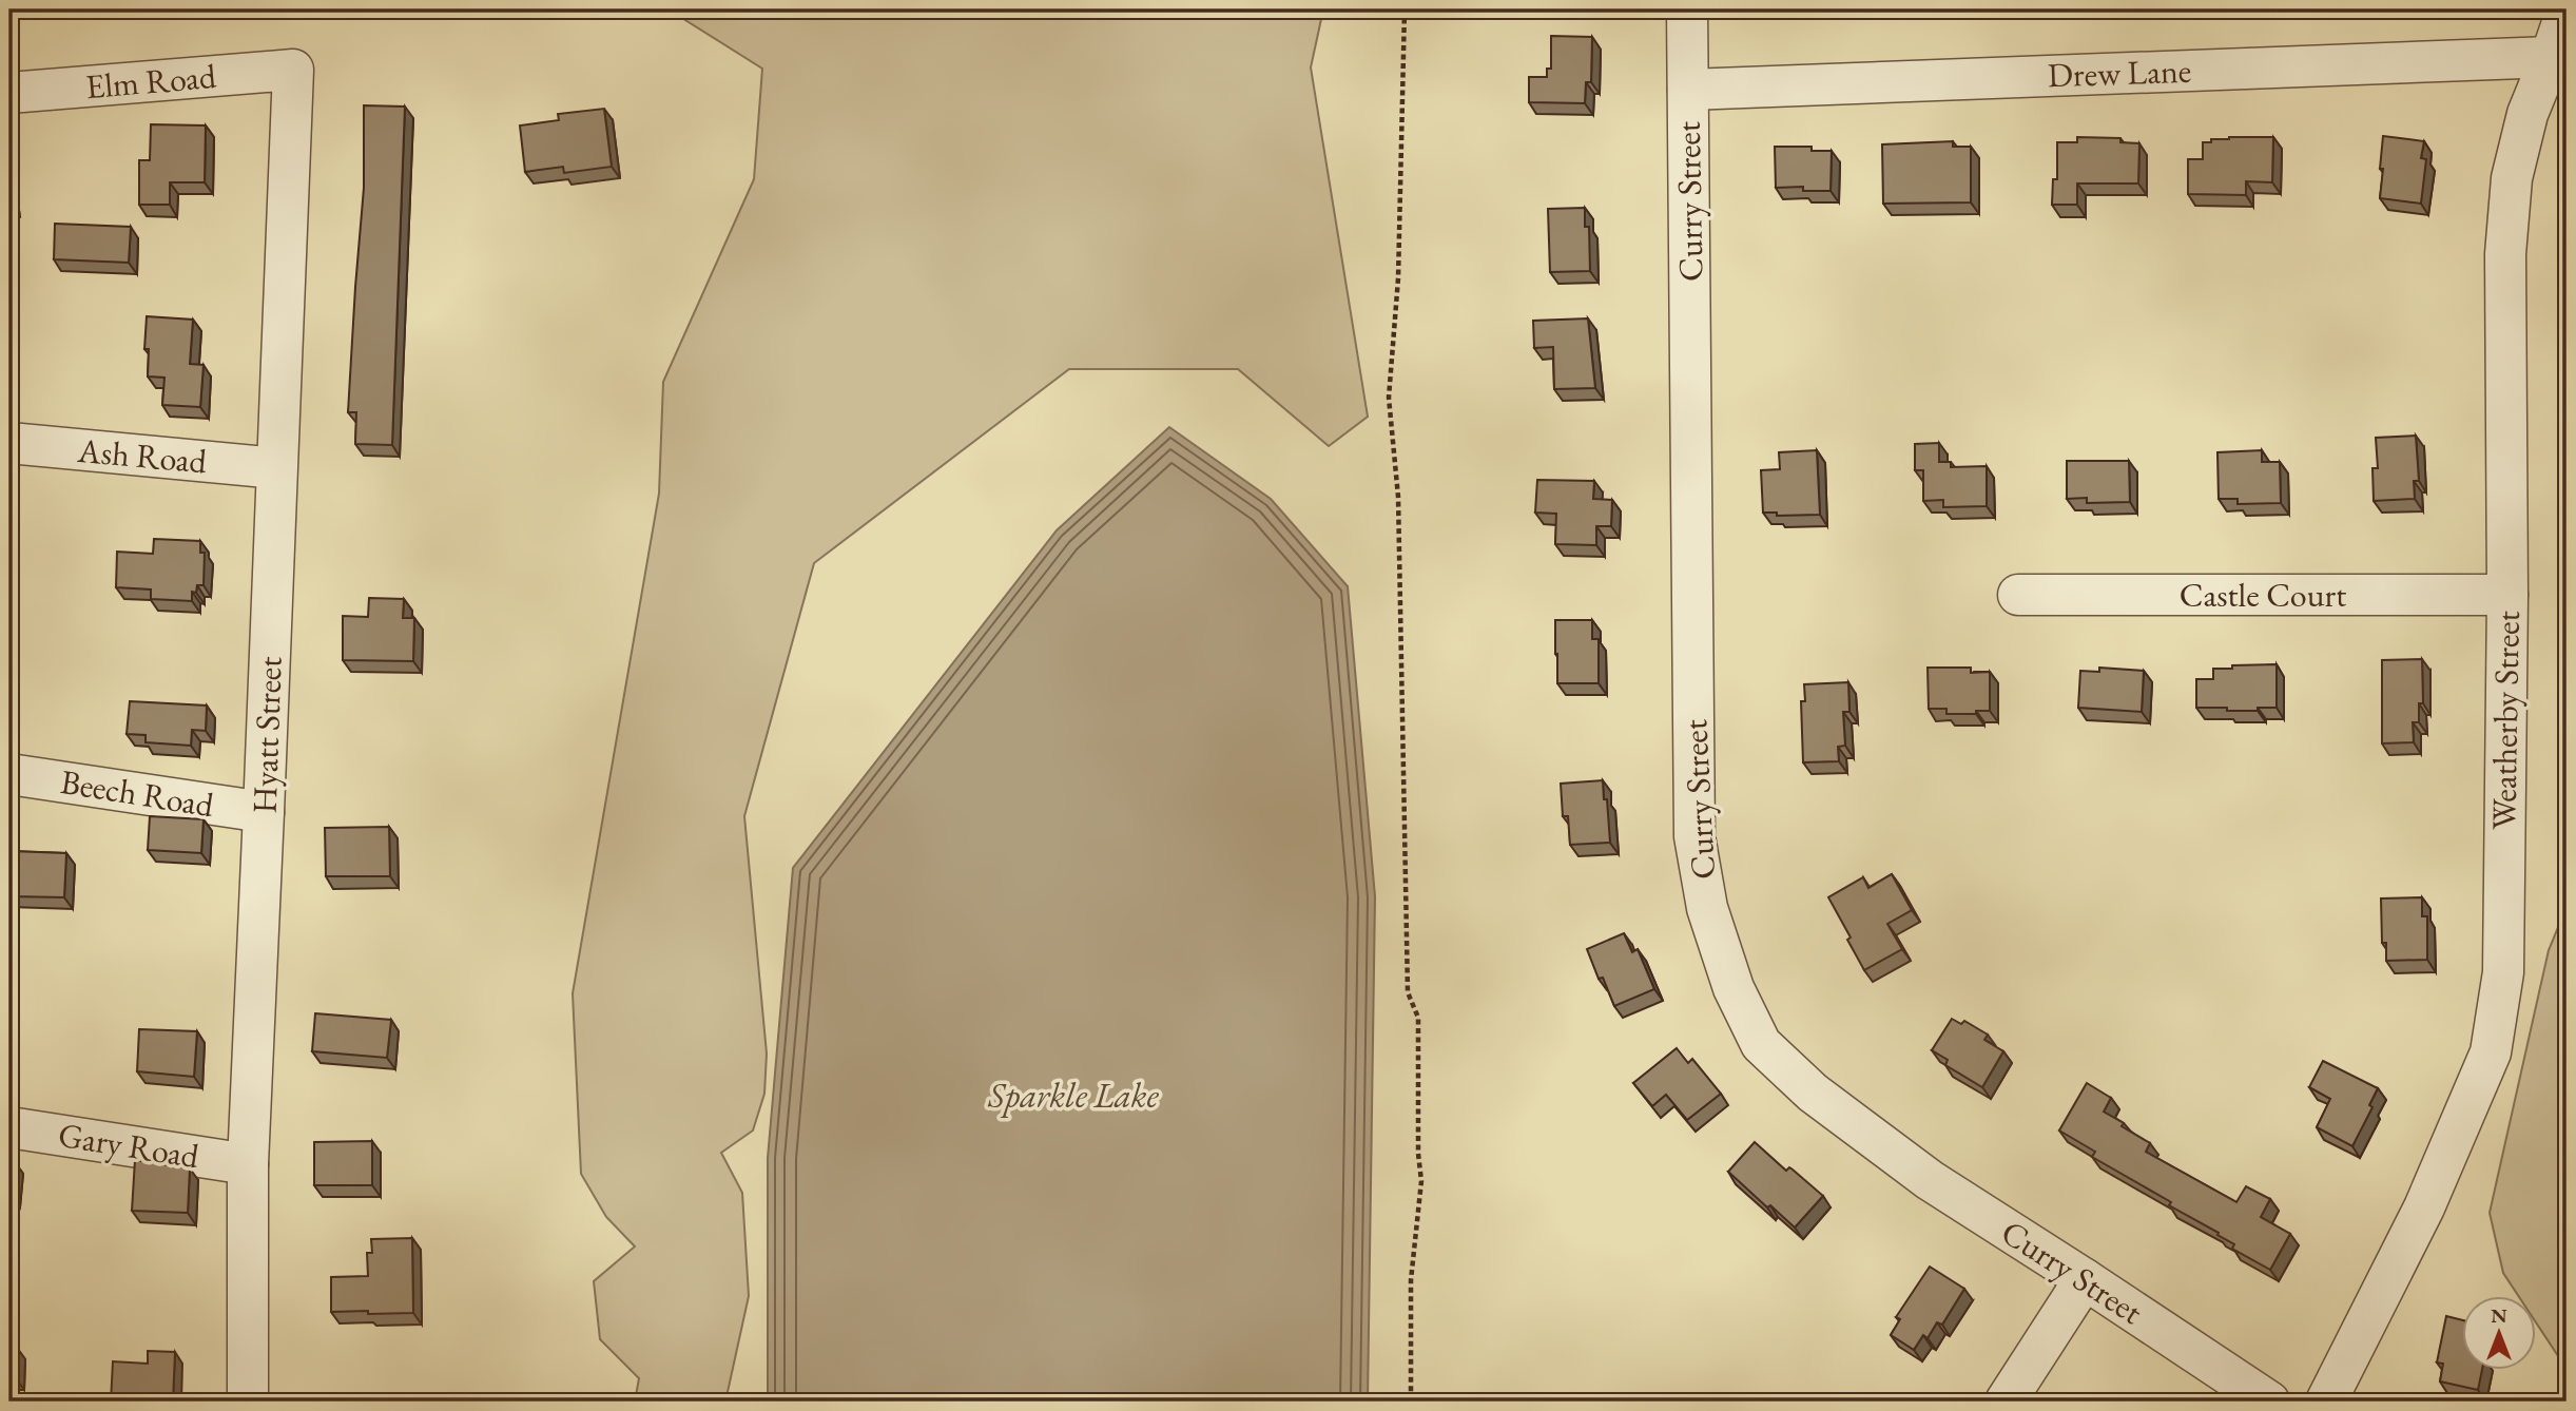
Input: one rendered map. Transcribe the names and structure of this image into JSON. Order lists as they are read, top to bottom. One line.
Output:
{"streets":{"street":["Drew Lane","Elm Road","Curry Street","Ash Road","Castle Court","Weatherby Street","Hyatt Street","Beech Road","Gary Road"]},"crossings":[["Drew Lane","Curry Street"],["Drew Lane","Weatherby Street"],["Elm Road","Hyatt Street"],["Ash Road","Hyatt Street"],["Castle Court","Weatherby Street"],["Hyatt Street","Beech Road"],["Hyatt Street","Gary Road"]],"water":["Sparkle Lake"],"north":"top"}
